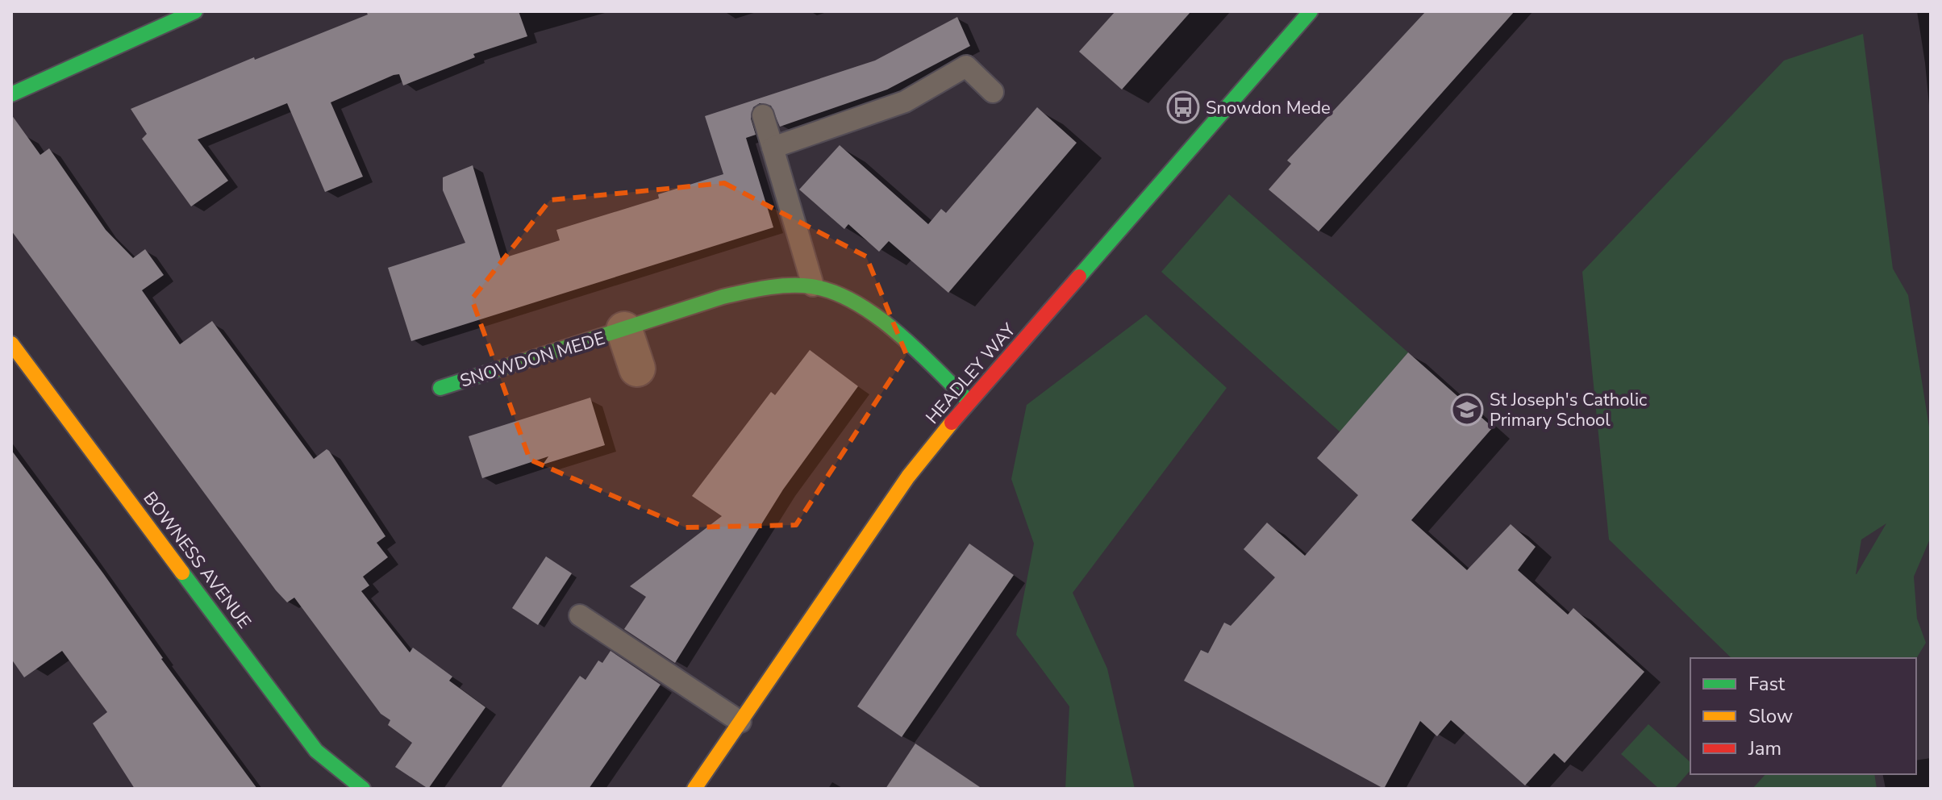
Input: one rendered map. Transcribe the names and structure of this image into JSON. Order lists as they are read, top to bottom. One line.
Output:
{"streets":{"street":["SNOWDON MEDE","HEADLEY WAY","BOWNESS AVENUE"]},"crossings":[["SNOWDON MEDE","HEADLEY WAY"]],"places":{"bus stop":["Snowdon Mede"],"school or university":["St Joseph's Catholic Primary School"]},"legend":["Fast","Slow","Jam"]}
